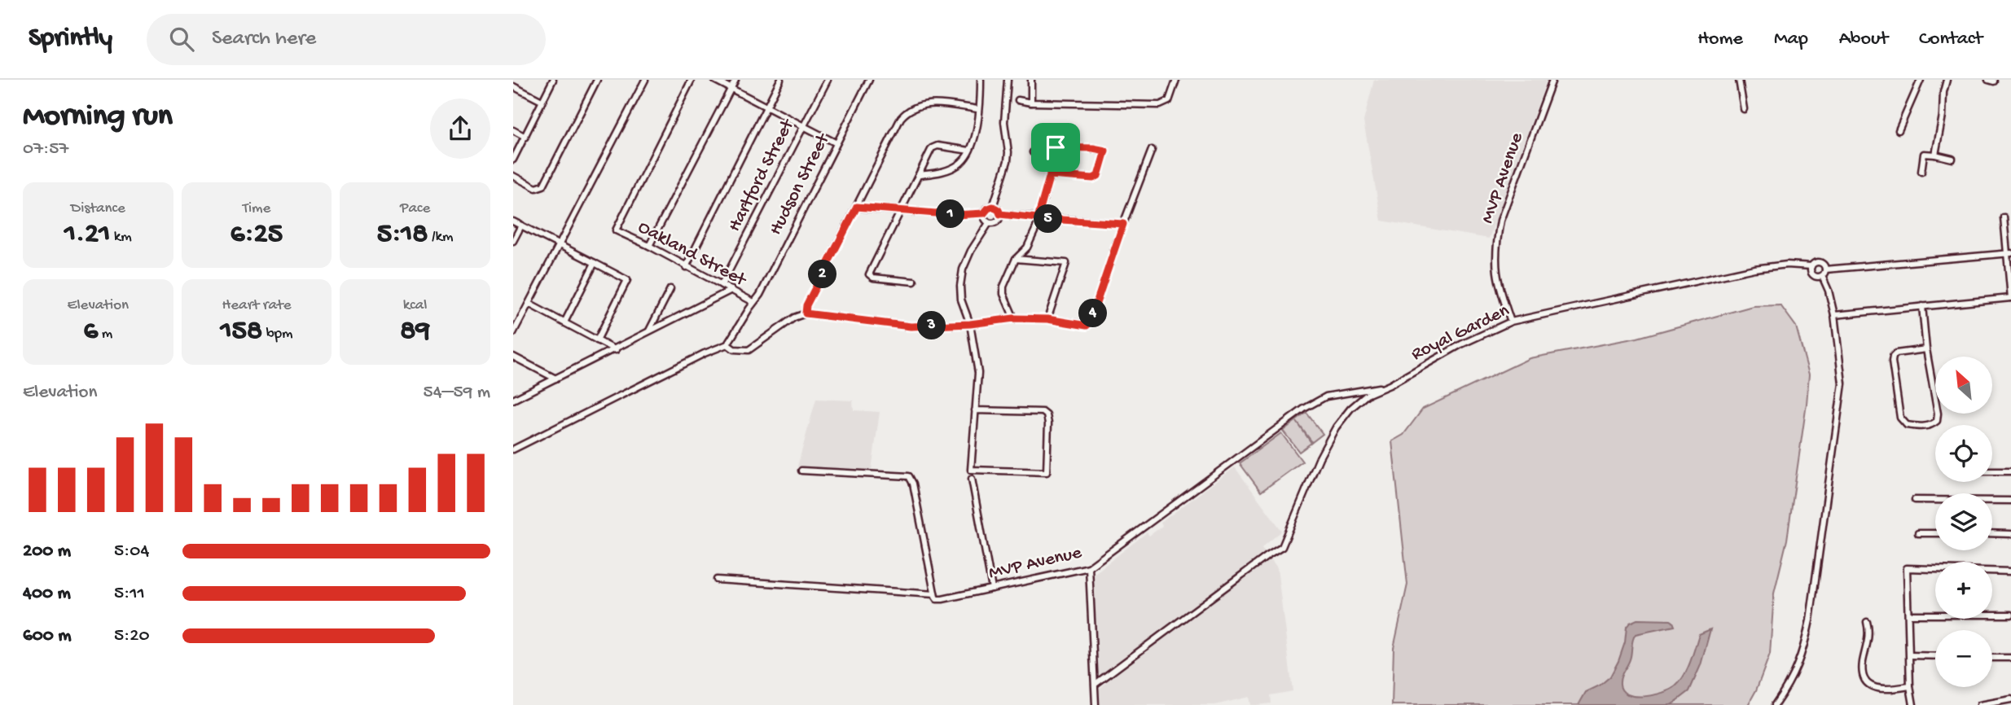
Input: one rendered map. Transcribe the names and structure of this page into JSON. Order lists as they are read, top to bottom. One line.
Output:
{"streets":{"street":["Hartford Street","MVP Avenue","Hudson Street","Oakland Street","Royal Garden"]},"crossings":[["Hartford Street","Oakland Street"],["MVP Avenue","Royal Garden"],["Hudson Street","Oakland Street"]],"north":"top left","page":{"header":"Sprintly","search":"Search here","nav":["Home","Map","About","Contact"],"heading":["Morning run","07:57"],"stats":[["Distance","1.21 km"],["Time","6:25"],["Pace","5:18 /km"],["Elevation","6 m"],["Heart rate","158 bpm"],["kcal","89"]],"pins":["1","5","2","4","3"],"map_buttons":["+","−"],"chart":["Elevation","54–59 m"],"list":[{"name":"200 m","note":"5:04"},{"name":"400 m","note":"5:11"},{"name":"600 m","note":"5:20"}]}}
